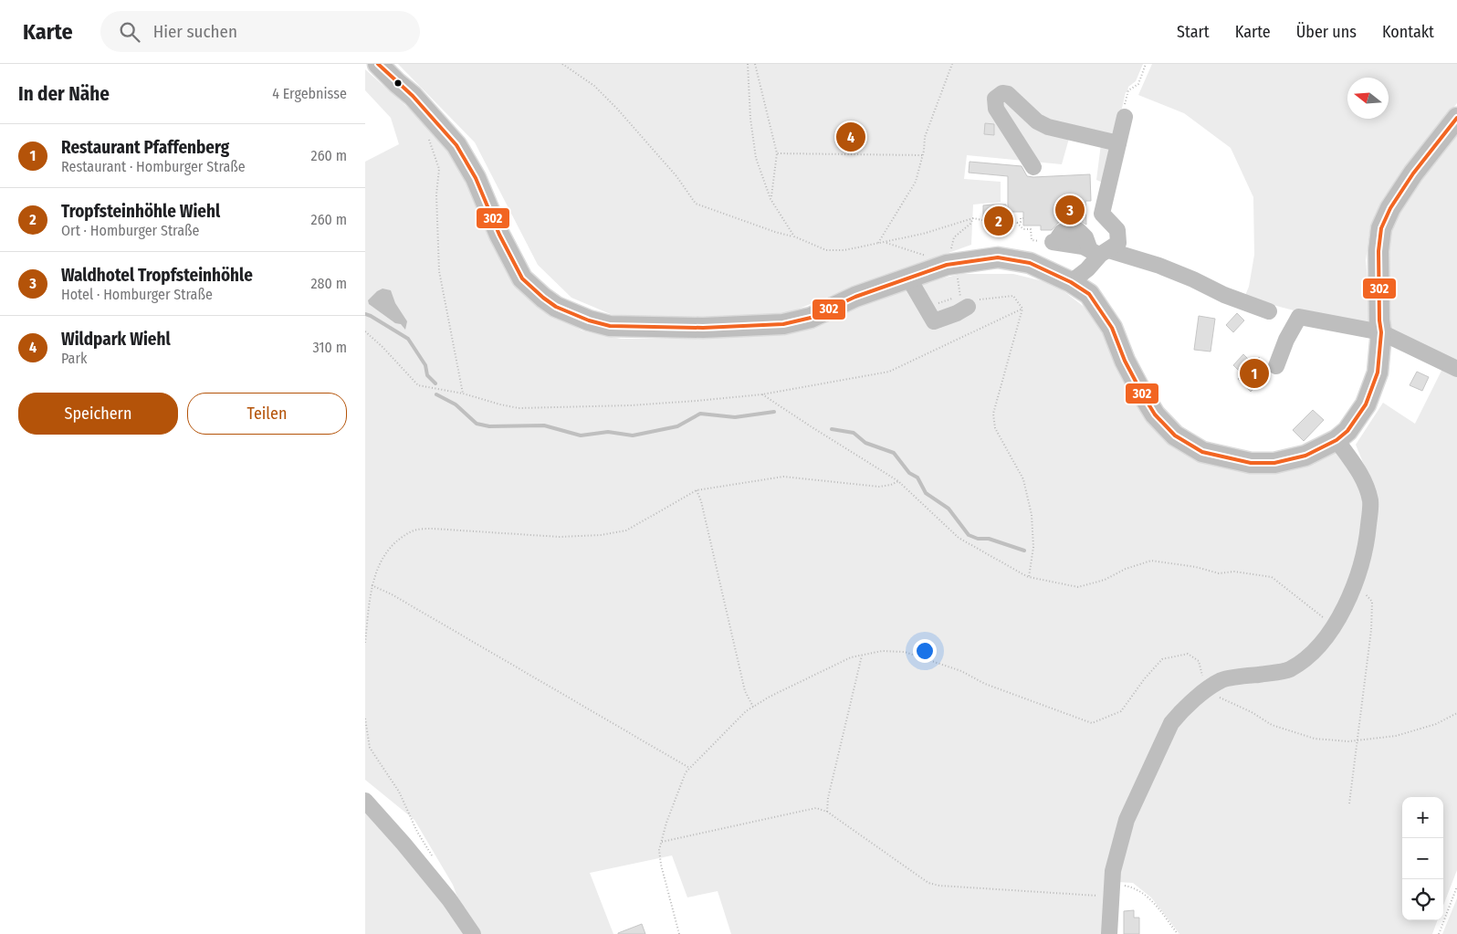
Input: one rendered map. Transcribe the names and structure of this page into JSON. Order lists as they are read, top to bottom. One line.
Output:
{"lines":["transit line 302"],"north":"left","page":{"header":"Karte","search":"Hier suchen","nav":["Start","Karte","Über uns","Kontakt"],"heading":["In der Nähe","4 Ergebnisse"],"pins":["4","3","2","1"],"list":[{"mark":"1","name":"Restaurant Pfaffenberg","note":"Restaurant · Homburger Straße","value":"260 m"},{"mark":"2","name":"Tropfsteinhöhle Wiehl","note":"Ort · Homburger Straße","value":"260 m"},{"mark":"3","name":"Waldhotel Tropfsteinhöhle","note":"Hotel · Homburger Straße","value":"280 m"},{"mark":"4","name":"Wildpark Wiehl","note":"Park","value":"310 m"}],"buttons":["Speichern","Teilen"],"map_buttons":["+","−"]}}
